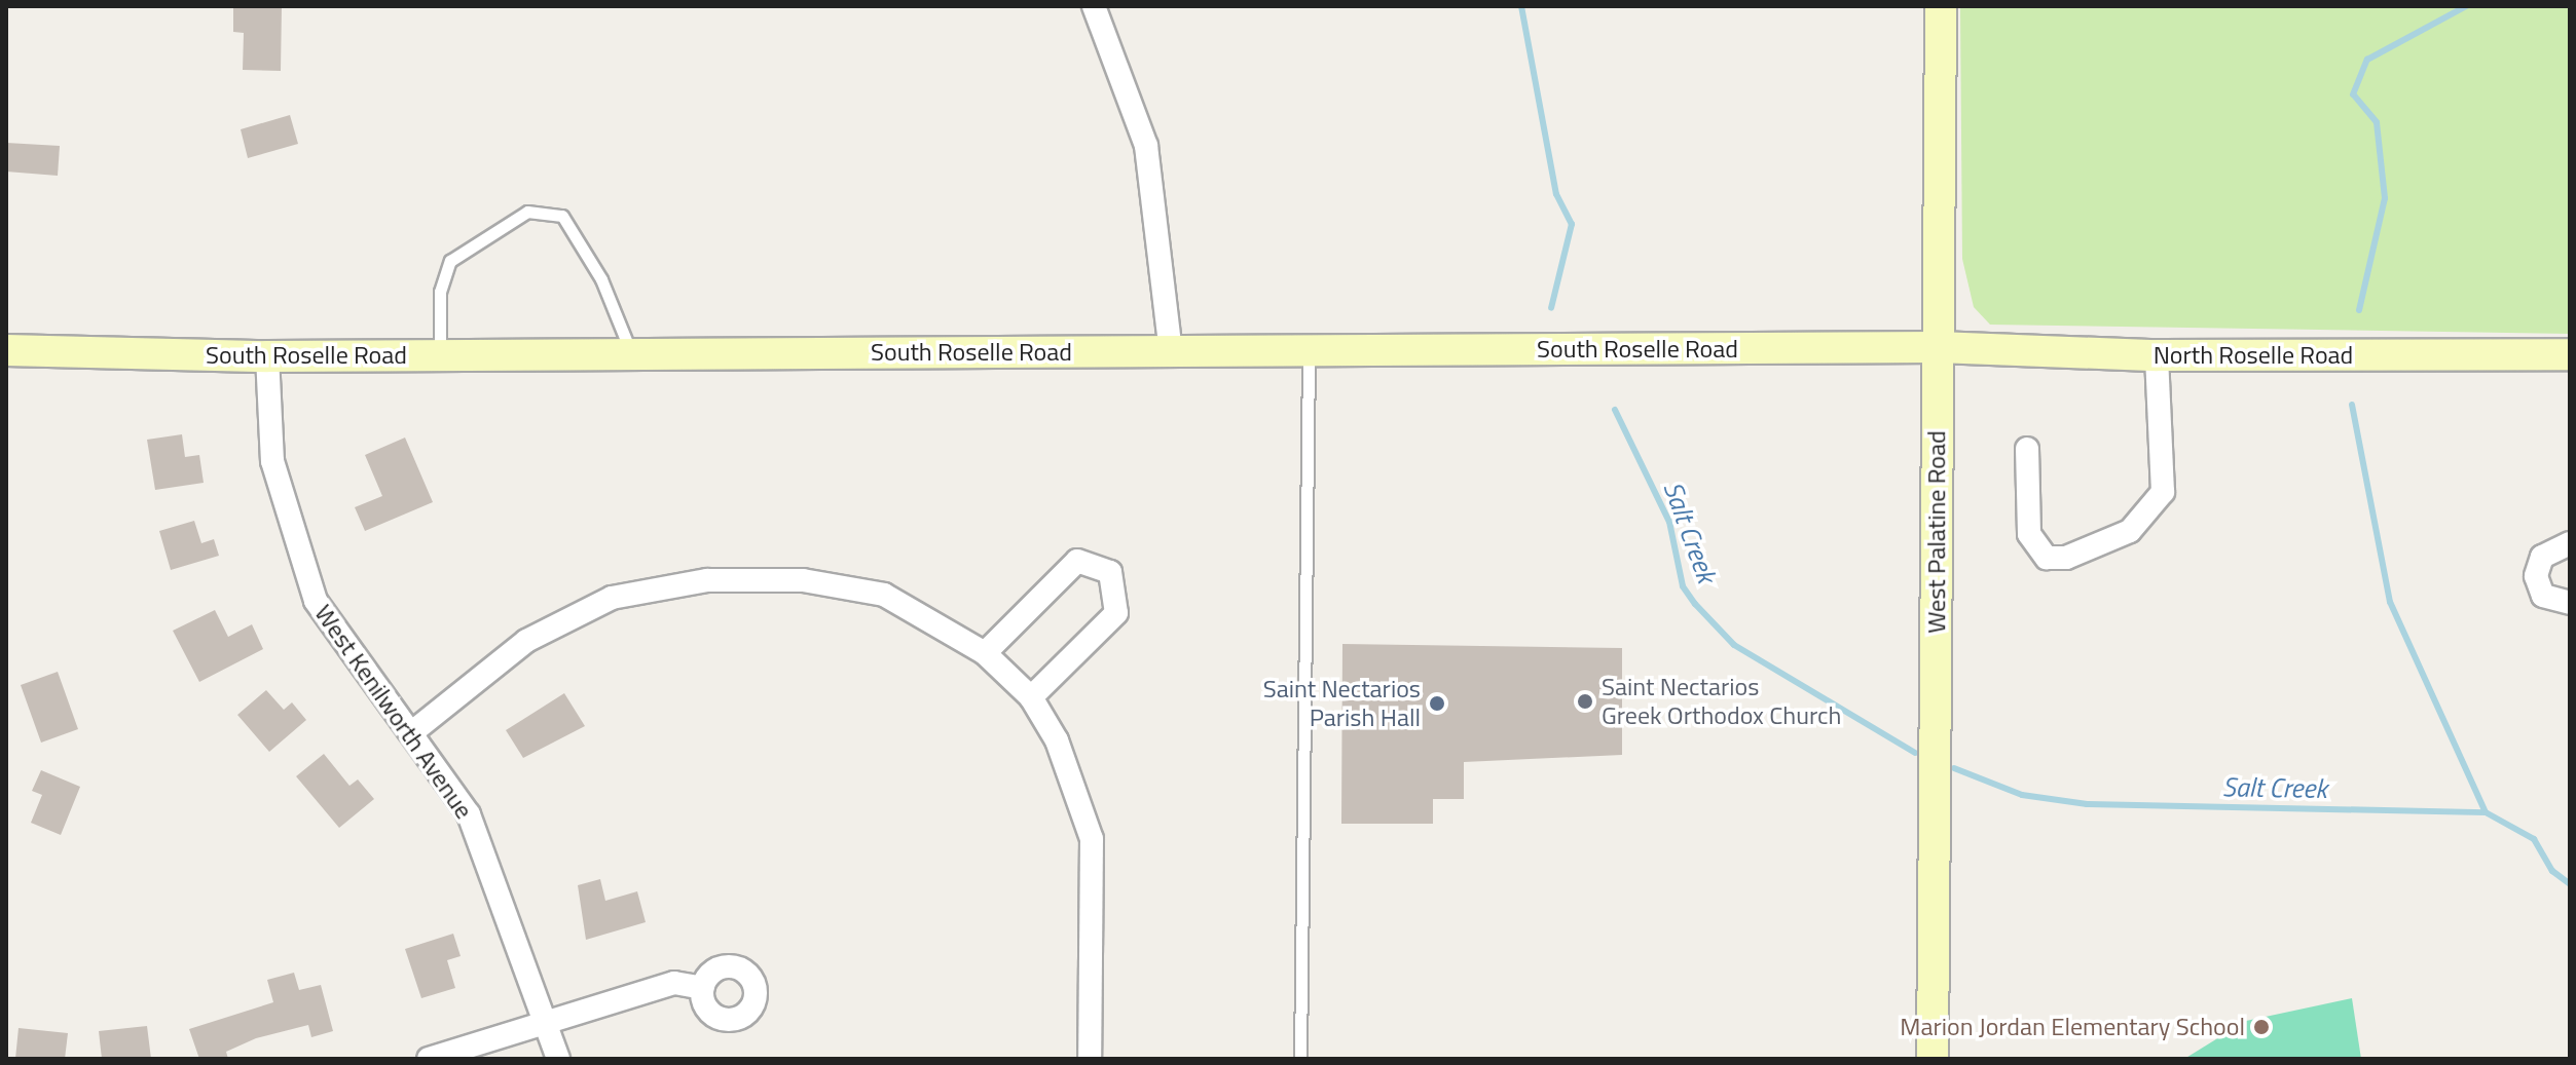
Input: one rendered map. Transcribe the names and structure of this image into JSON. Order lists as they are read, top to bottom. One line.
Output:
{"streets":{"main road":["South Roselle Road","North Roselle Road","West Palatine Road"],"street":["West Kenilworth Avenue"]},"crossings":[["South Roselle Road","North Roselle Road"],["South Roselle Road","West Palatine Road"],["South Roselle Road","West Kenilworth Avenue"],["North Roselle Road","West Palatine Road"]],"water":["Salt Creek"],"places":["Saint Nectarios Greek Orthodox Church","Saint Nectarios Parish Hall","Marion Jordan Elementary School"]}
